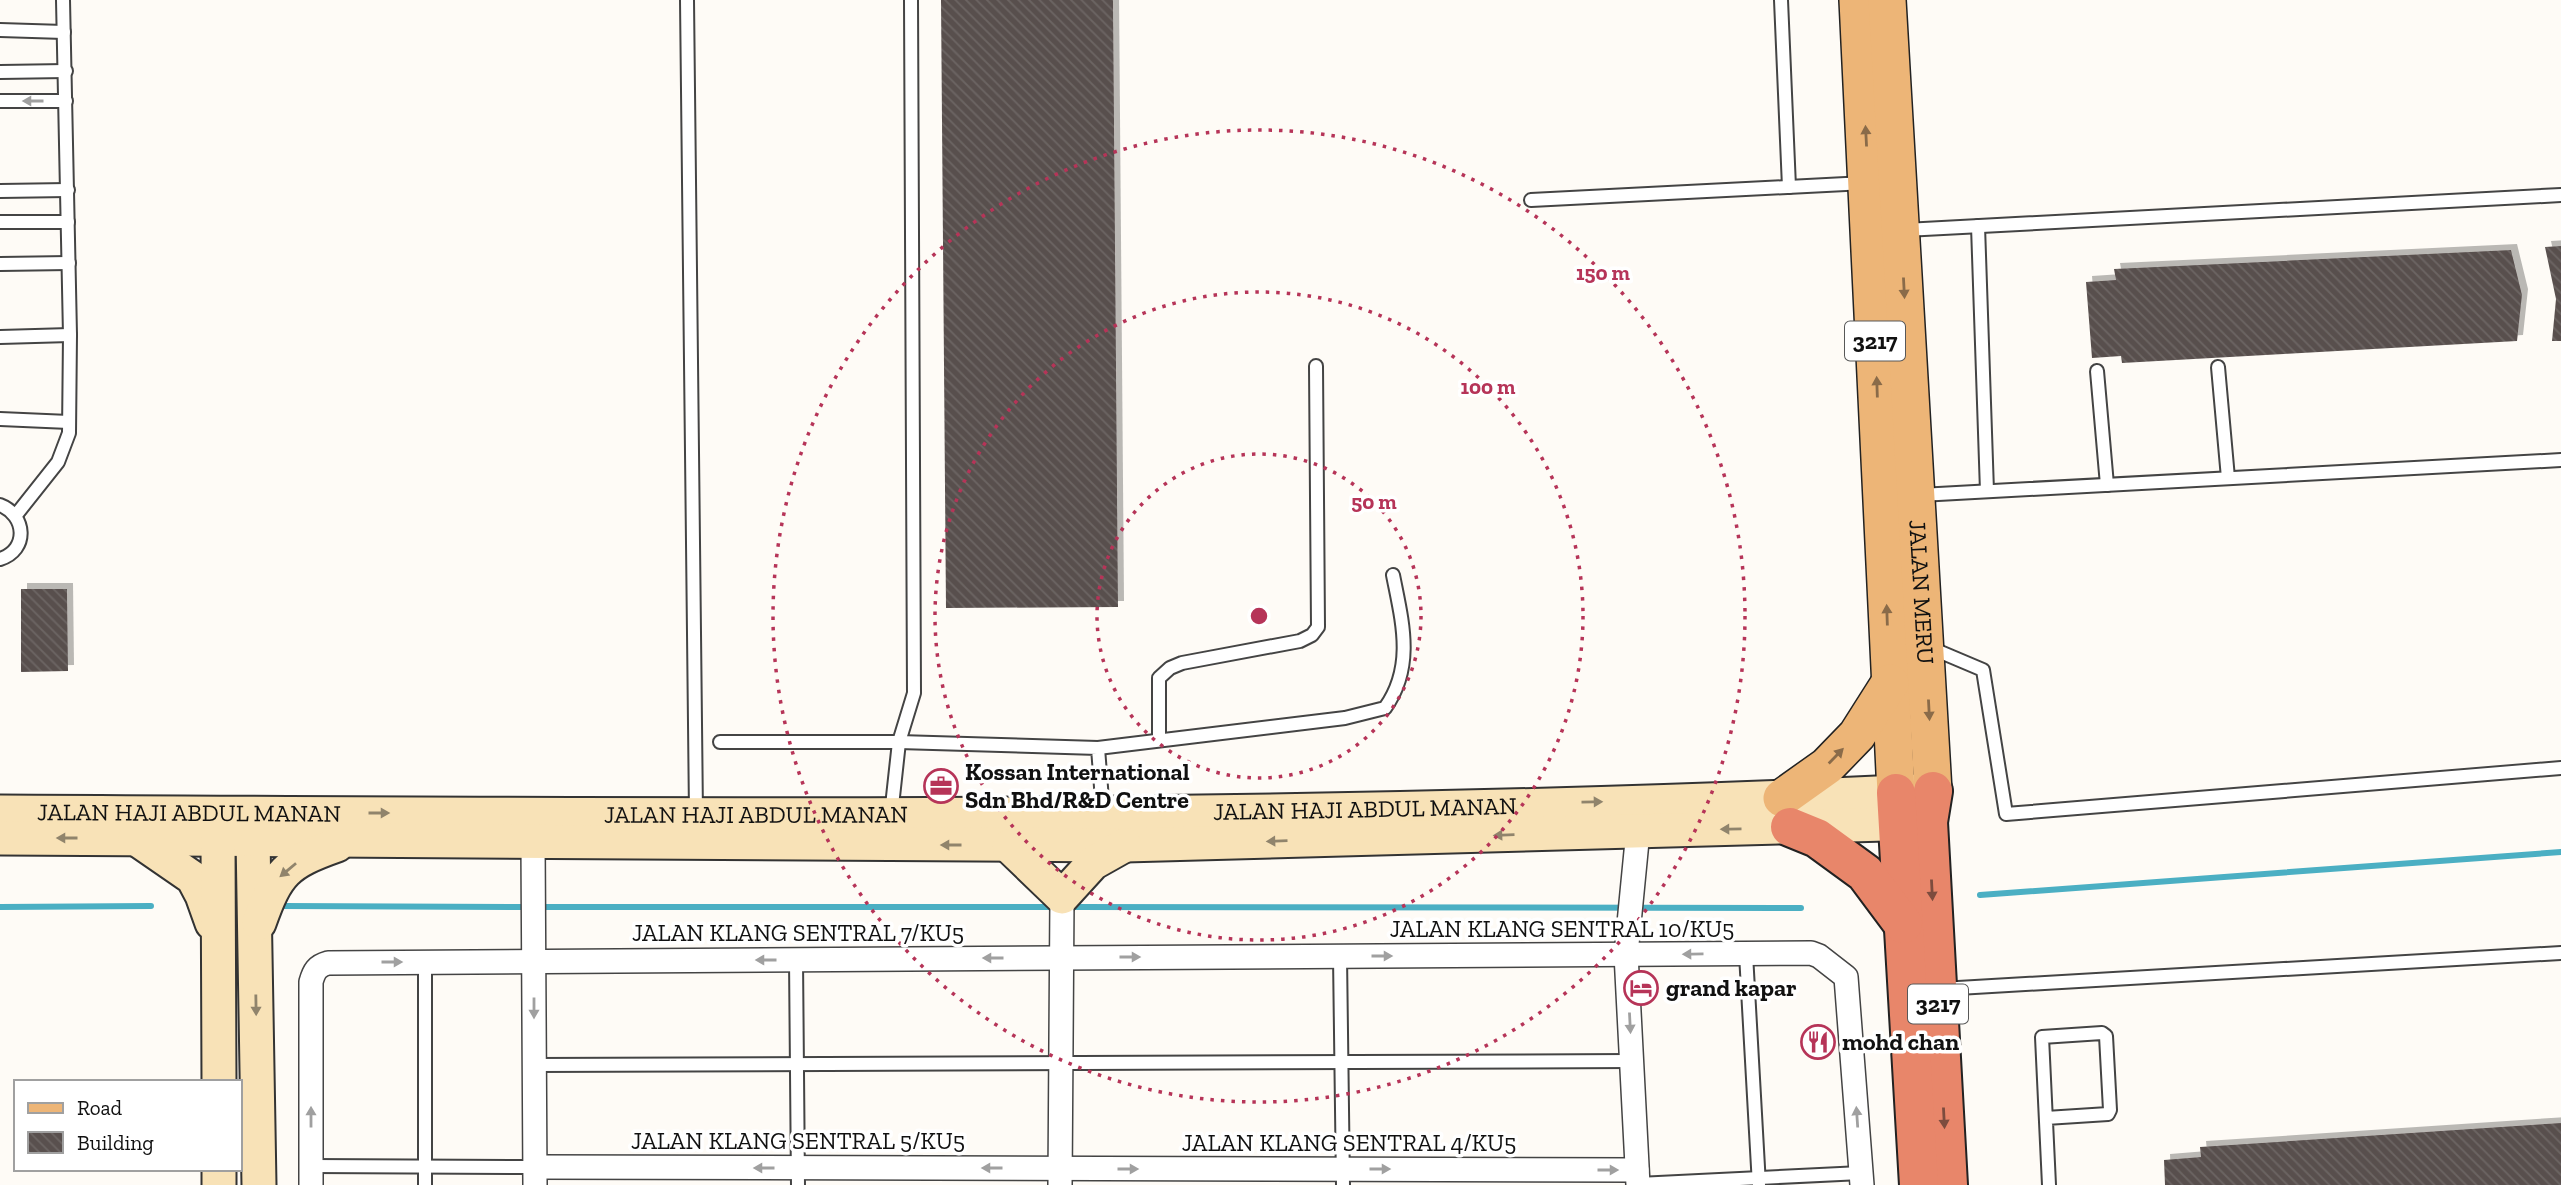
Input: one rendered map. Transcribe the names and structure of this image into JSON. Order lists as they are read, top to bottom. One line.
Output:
{"streets":{"highway":["3217","JALAN MERU"],"street":["JALAN HAJI ABDUL MANAN","JALAN KLANG SENTRAL 10/KU5","JALAN KLANG SENTRAL 7/KU5","JALAN KLANG SENTRAL 5/KU5","JALAN KLANG SENTRAL 4/KU5"]},"crossings":[["JALAN MERU","JALAN HAJI ABDUL MANAN"],["JALAN KLANG SENTRAL 10/KU5","JALAN KLANG SENTRAL 7/KU5"],["JALAN KLANG SENTRAL 5/KU5","JALAN KLANG SENTRAL 4/KU5"]],"one_way":["JALAN KLANG SENTRAL 5/KU5","JALAN KLANG SENTRAL 4/KU5"],"places":{"office":["Kossan International Sdn Bhd/R&D Centre"],"hotel":["grand kapar"],"restaurant":["mohd chan"]},"legend":["Road","Building"],"rings":["150 m","100 m","50 m"]}
